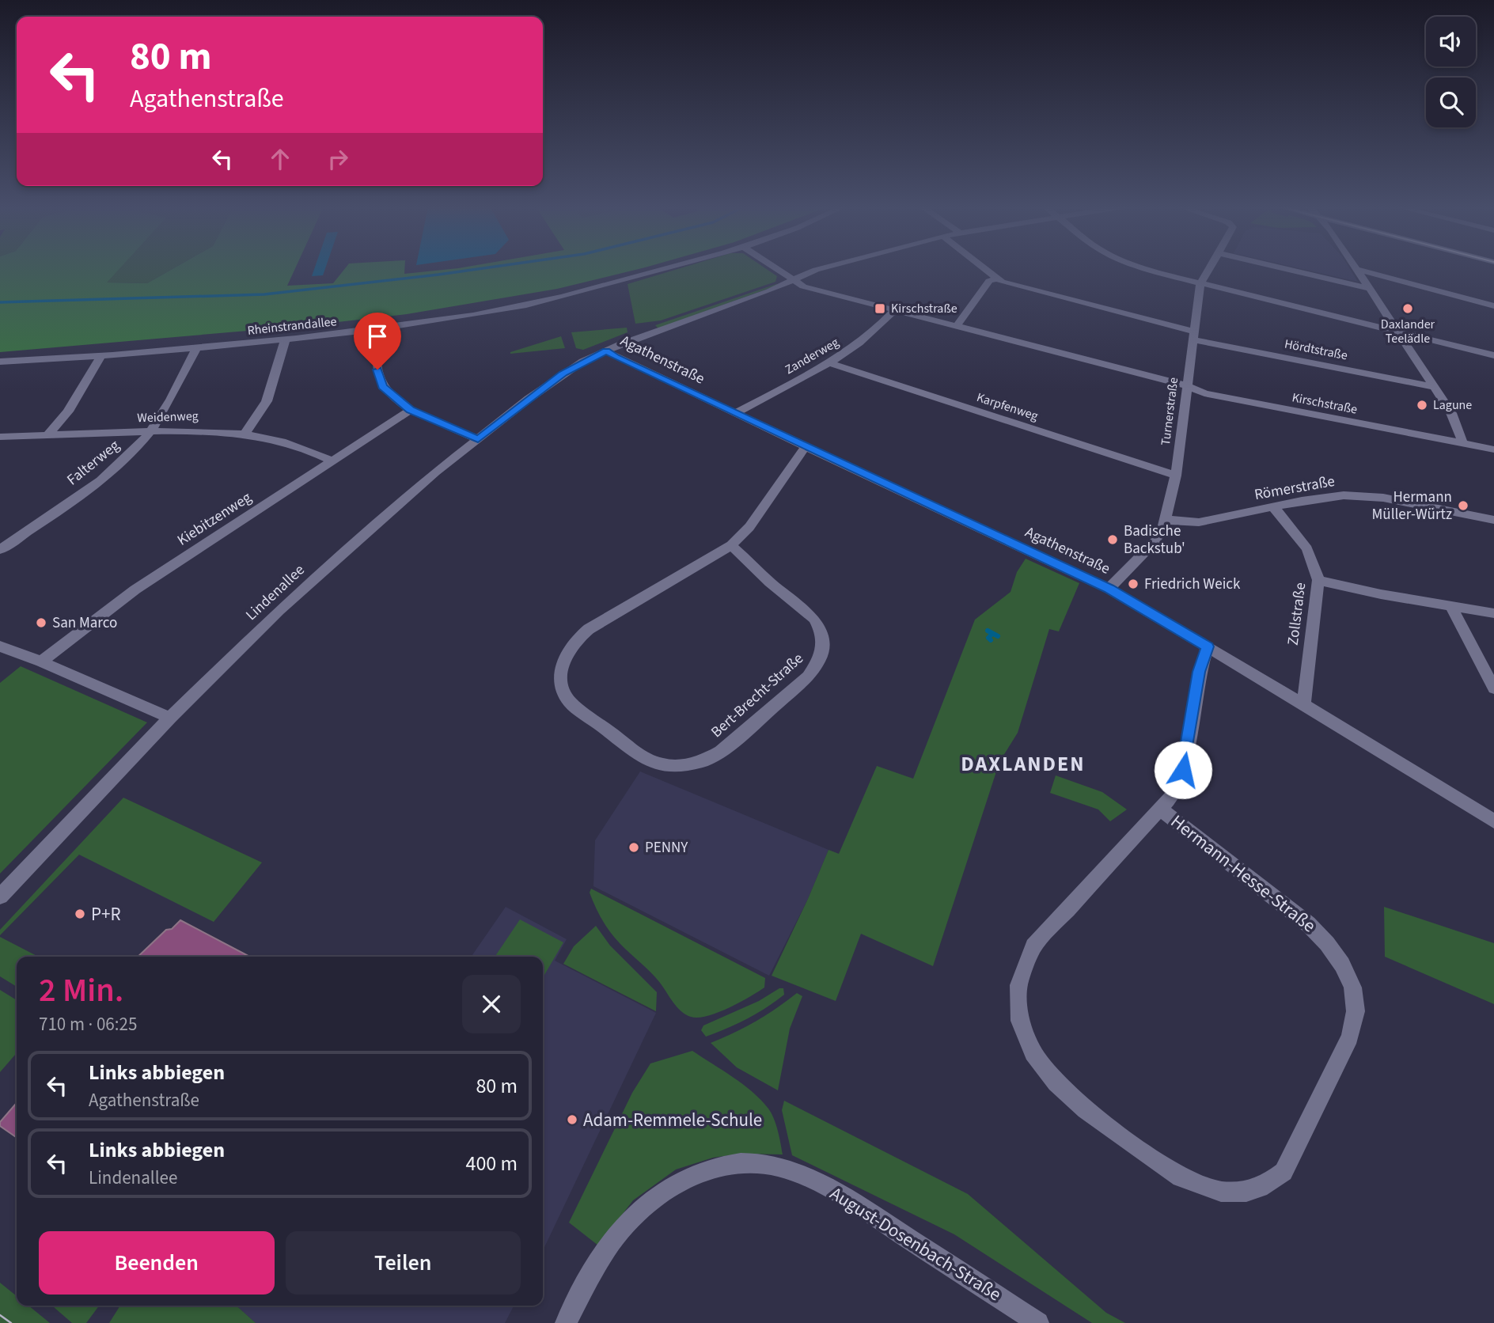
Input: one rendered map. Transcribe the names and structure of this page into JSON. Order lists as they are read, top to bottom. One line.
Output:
{"streets":{"street":["Rheinstrandallee","Hördtstraße","Zanderweg","Agathenstraße","Kirschstraße","Karpfenweg","Turnerstraße","Weidenweg","Falterweg","Römerstraße","Kiebitzenweg","Lindenallee","Zollstraße","Bert-Brecht-Straße","Hermann-Hesse-Straße","August-Dosenbach-Straße"]},"crossings":[["Rheinstrandallee","Falterweg"],["Hördtstraße","Turnerstraße"],["Zanderweg","Agathenstraße"],["Zanderweg","Kirschstraße"],["Zanderweg","Karpfenweg"],["Agathenstraße","Turnerstraße"],["Agathenstraße","Lindenallee"],["Agathenstraße","Zollstraße"],["Agathenstraße","Bert-Brecht-Straße"],["Agathenstraße","Hermann-Hesse-Straße"],["Kirschstraße","Turnerstraße"],["Kirschstraße","Lindenallee"],["Karpfenweg","Turnerstraße"],["Turnerstraße","Römerstraße"],["Weidenweg","Falterweg"],["Weidenweg","Kiebitzenweg"],["Römerstraße","Zollstraße"]],"districts":["DAXLANDEN"],"places":{"transit":["Kirschstraße"],"other":["Daxlander Teelädle","Lagune","Hermann Müller-Würtz","Badische Backstub'","Friedrich Weick","San Marco","PENNY","P+R","Adam-Remmele-Schule"]},"page":{"turn":["80 m","Agathenstraße"],"heading":["2 Min.","710 m · 06:25"],"list":[{"name":"Links abbiegen","note":"Agathenstraße","value":"80 m"},{"name":"Links abbiegen","note":"Lindenallee","value":"400 m"}],"buttons":["Beenden","Teilen"]}}
